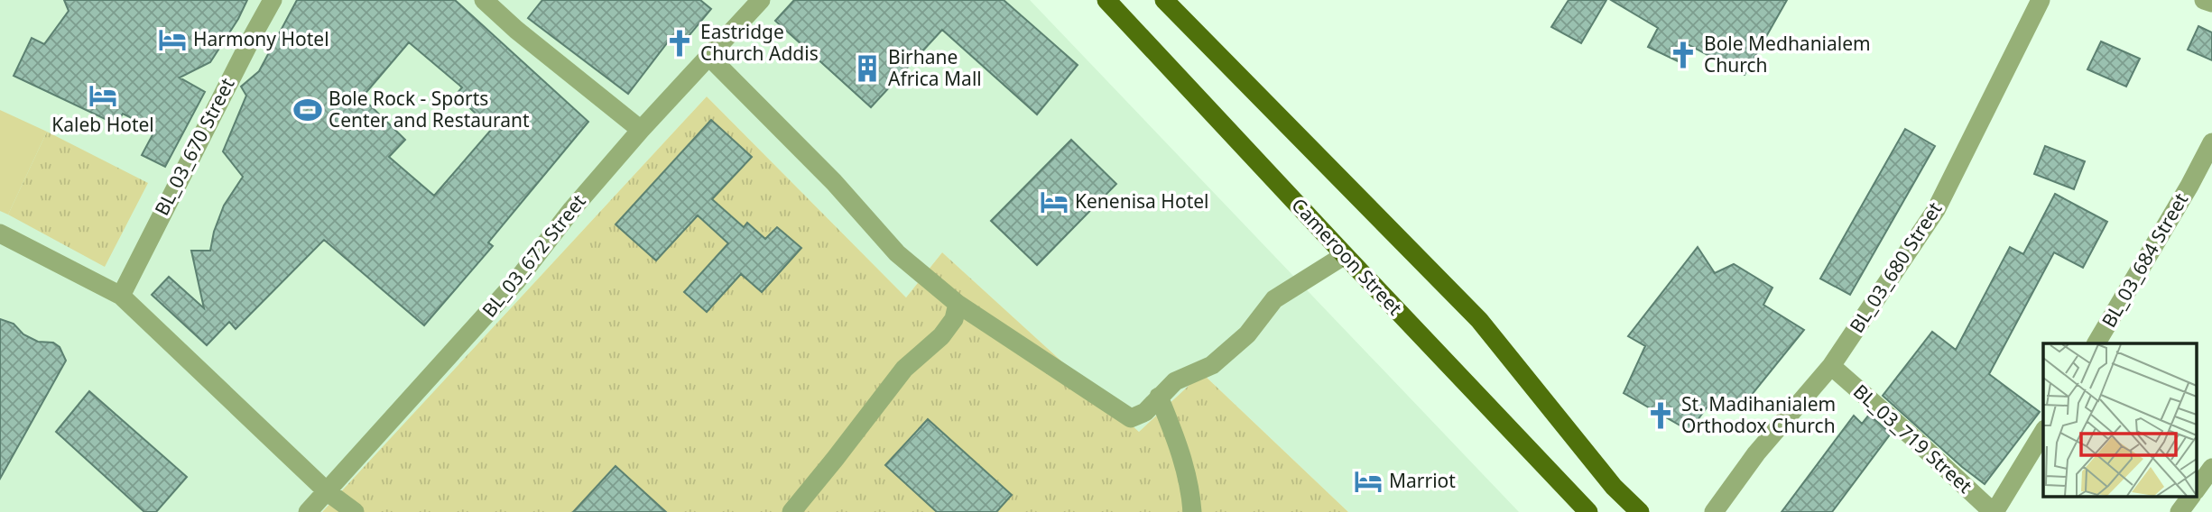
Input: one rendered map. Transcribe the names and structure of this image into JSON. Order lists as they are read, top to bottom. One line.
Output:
{"streets":{"main road":["Cameroon Street"],"street":["BL_03_670 Street","BL_03_672 Street","BL_03_684 Street","BL_03_680 Street","BL_03_719 Street"]},"crossings":[["BL_03_680 Street","BL_03_719 Street"]],"places":{"hotel":["Harmony Hotel","Kaleb Hotel","Kenenisa Hotel","Marriot"],"church":["Eastridge Church Addis","Bole Medhanialem Church","St. Madihanialem Orthodox Church"],"building":["Birhane Africa Mall"],"sports":["Bole Rock - Sports Center and Restaurant"]}}
